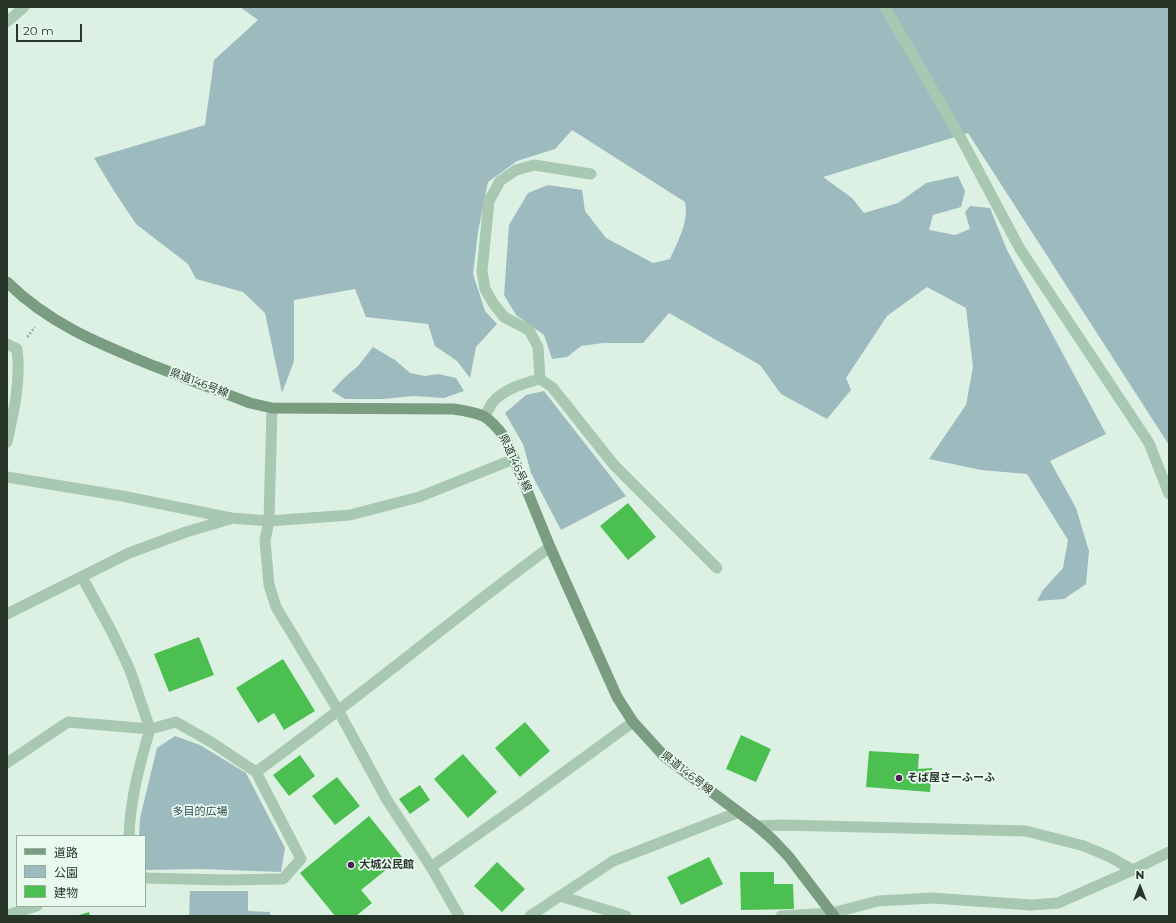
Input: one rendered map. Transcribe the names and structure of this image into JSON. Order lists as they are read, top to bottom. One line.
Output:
{"streets":{"main road":["県道146号線"]},"parks":["多目的広場"],"places":["そば屋さーふーふ","大城公民館"],"legend":["道路","公園","建物"],"scale_bar":"20 m","north":"top"}
